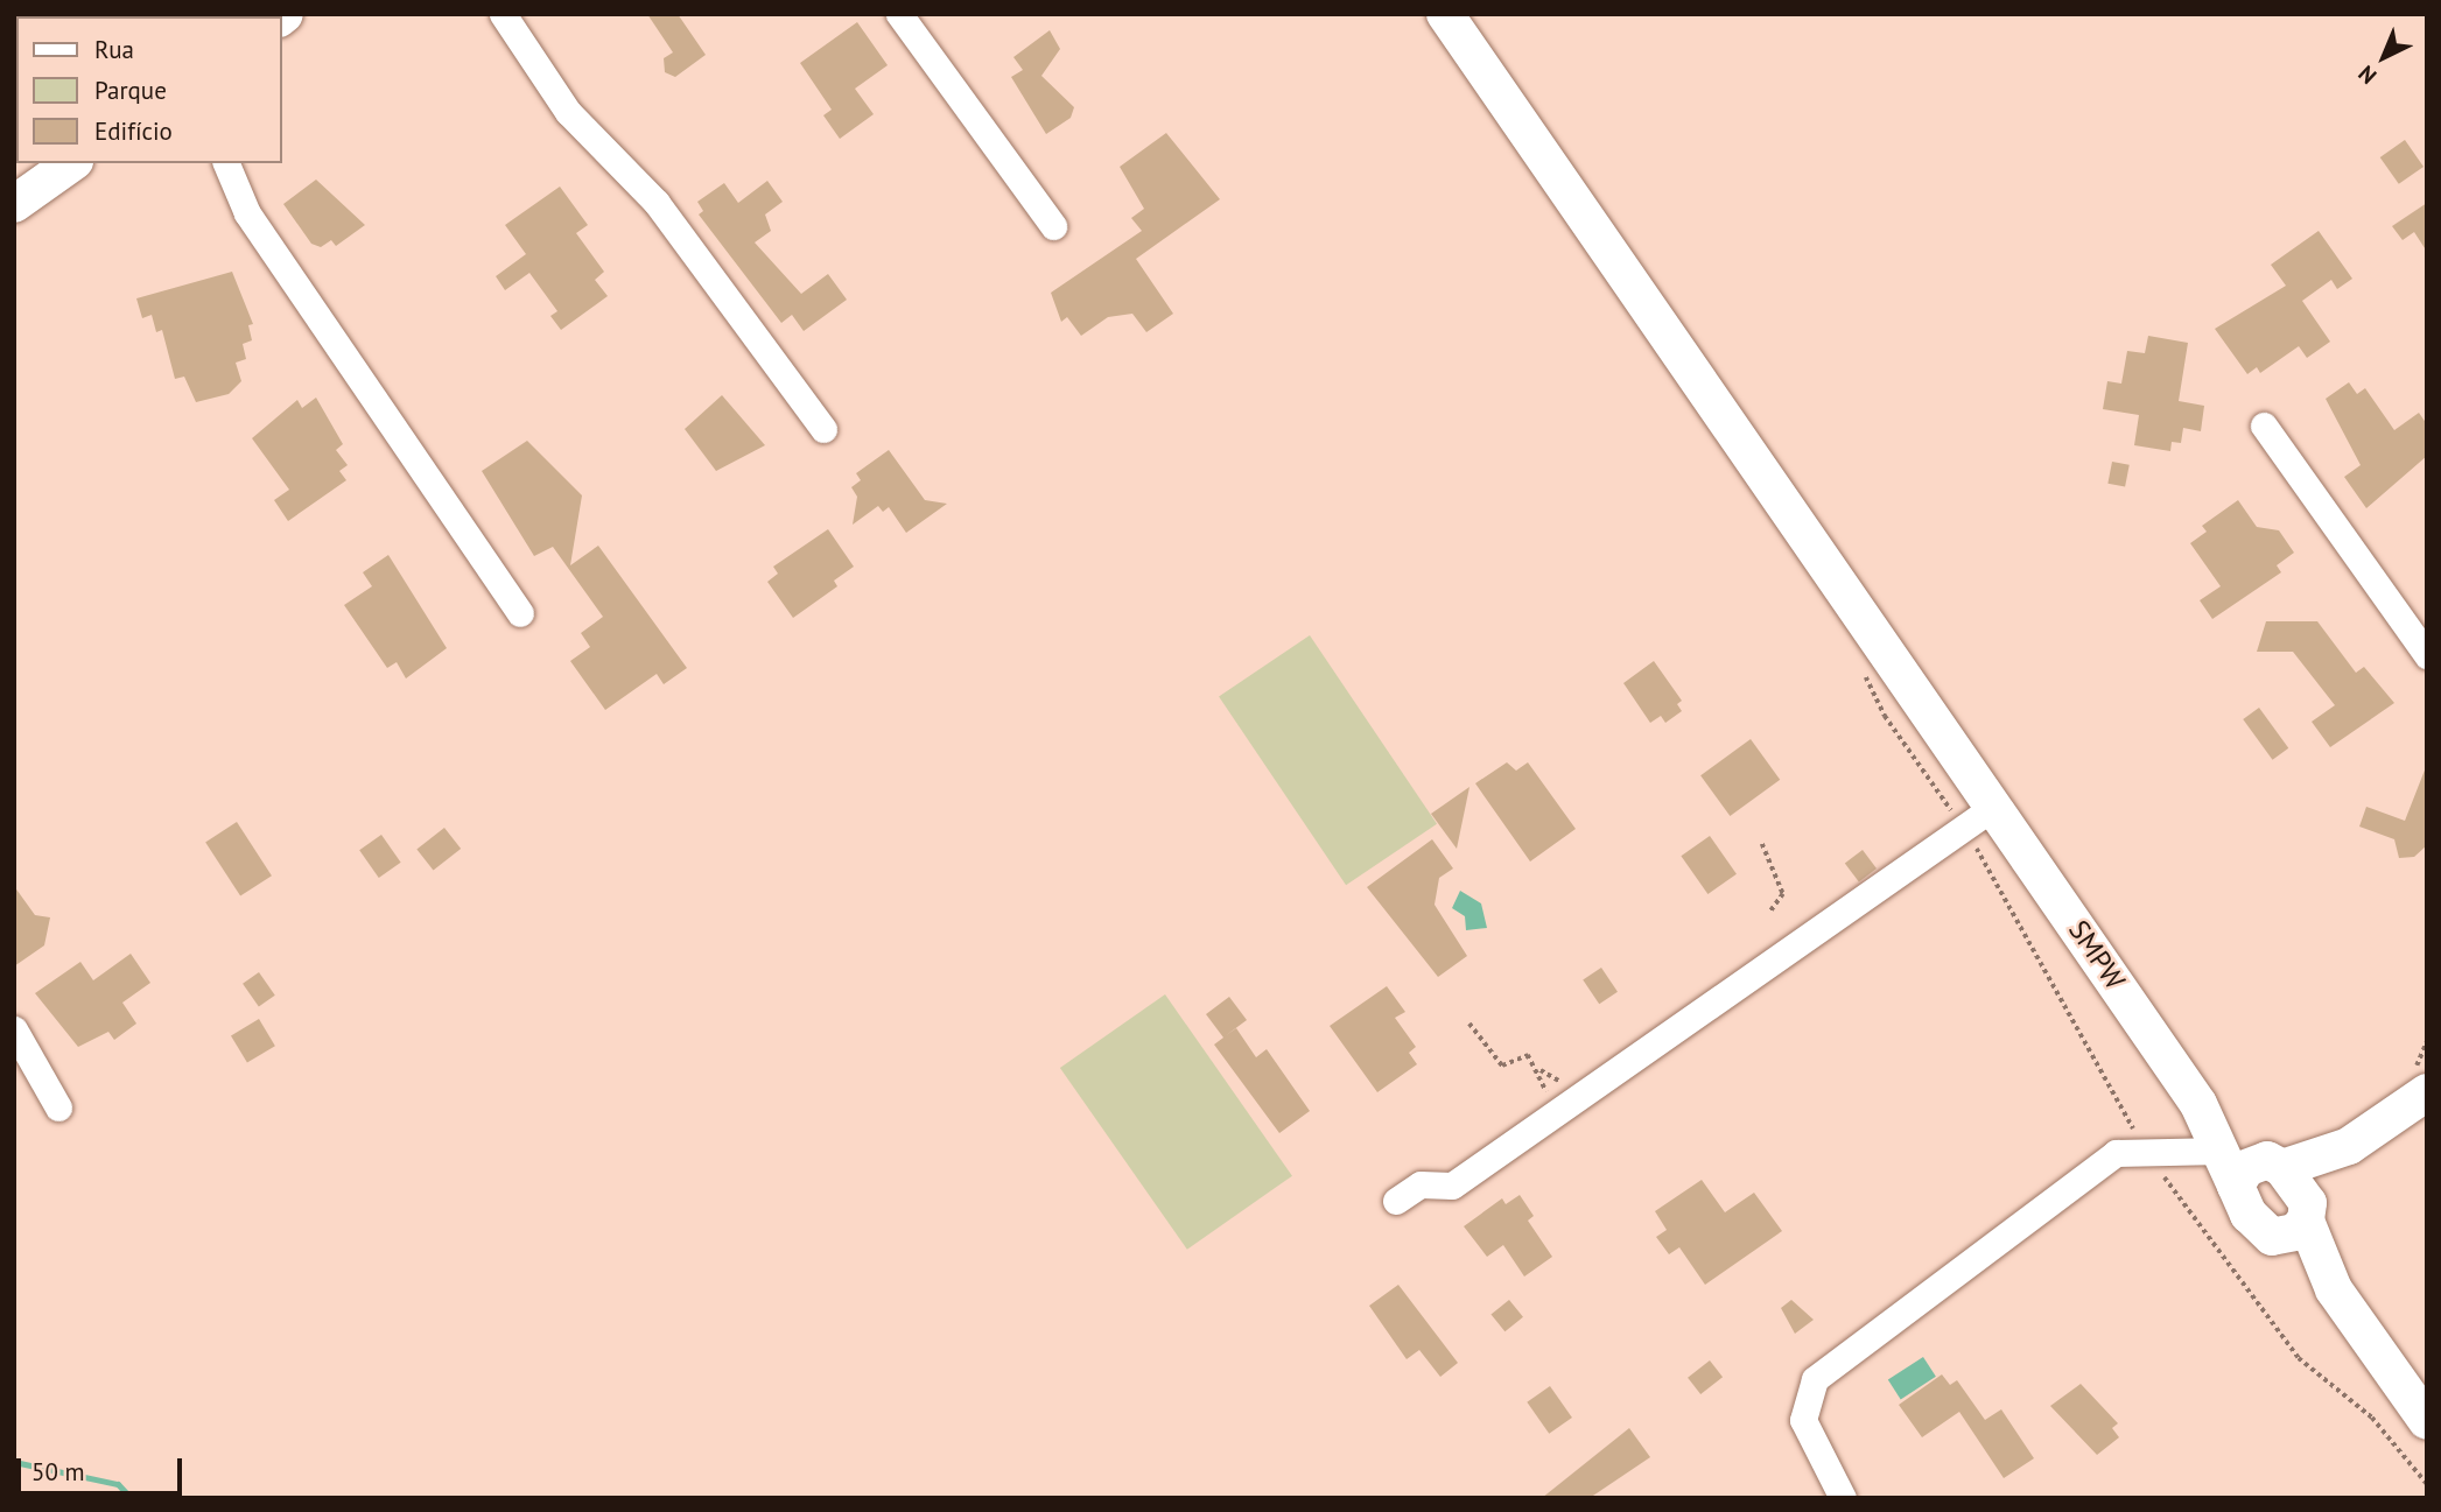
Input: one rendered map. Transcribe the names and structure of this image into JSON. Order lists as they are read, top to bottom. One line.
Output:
{"streets":{"street":["SMPW"]},"legend":["Rua","Parque","Edifício"],"scale_bar":"50 m","north":"bottom left"}
